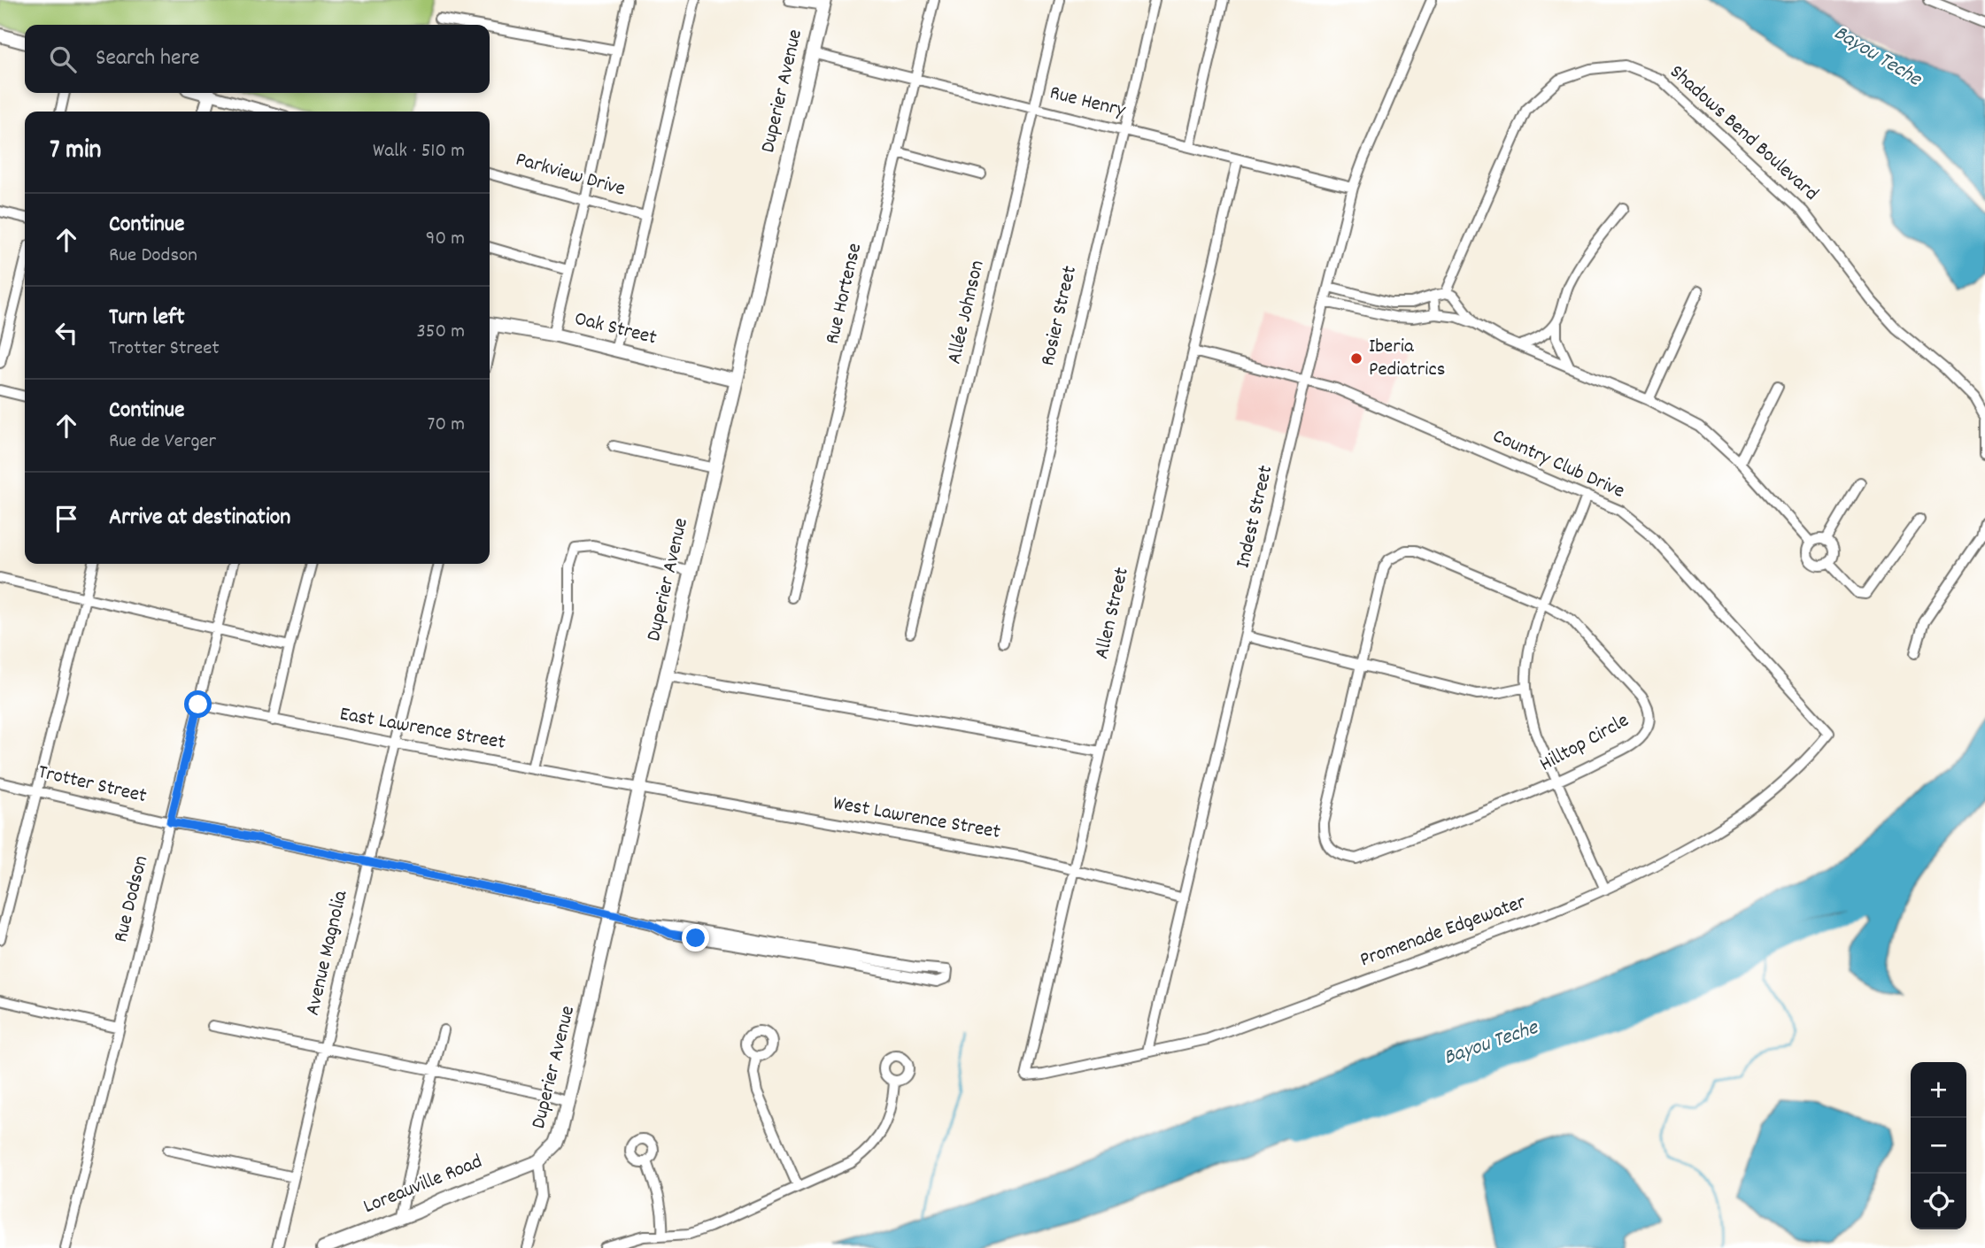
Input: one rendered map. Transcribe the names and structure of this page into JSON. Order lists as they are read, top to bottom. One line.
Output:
{"streets":{"main road":["Duperier Avenue","Oak Street","Loreauville Road"],"street":["Rue Henry","Shadows Bend Boulevard","Parkview Drive","Rue Hortense","Allée Johnson","Rosier Street","Country Club Drive","Indest Street","Allen Street","East Lawrence Street","Hilltop Circle","Trotter Street","West Lawrence Street","Rue Dodson","Promenade Edgewater","Avenue Magnolia"]},"crossings":[["Duperier Avenue","Rue Henry"],["Duperier Avenue","Oak Street"],["Duperier Avenue","East Lawrence Street"],["Duperier Avenue","Trotter Street"],["Duperier Avenue","West Lawrence Street"],["Duperier Avenue","Loreauville Road"],["Rue Henry","Rue Hortense"],["Rue Henry","Allée Johnson"],["Rue Henry","Rosier Street"],["Rue Henry","Indest Street"],["Rue Henry","Allen Street"],["Country Club Drive","Indest Street"],["Country Club Drive","Allen Street"],["Country Club Drive","Promenade Edgewater"],["Indest Street","West Lawrence Street"],["Indest Street","Promenade Edgewater"],["Allen Street","West Lawrence Street"],["Allen Street","Promenade Edgewater"],["East Lawrence Street","West Lawrence Street"],["East Lawrence Street","Rue Dodson"],["East Lawrence Street","Avenue Magnolia"],["Trotter Street","Rue Dodson"],["Trotter Street","Avenue Magnolia"]],"water":["Bayou Teche"],"places":["Iberia Pediatrics"],"page":{"search":"Search here","heading":["7 min","Walk · 510 m"],"list":[["Continue","Rue Dodson","90 m"],["Turn left","Trotter Street","350 m"],["Continue","Rue de Verger","70 m"],"Arrive at destination"],"map_buttons":["+","−"]}}
